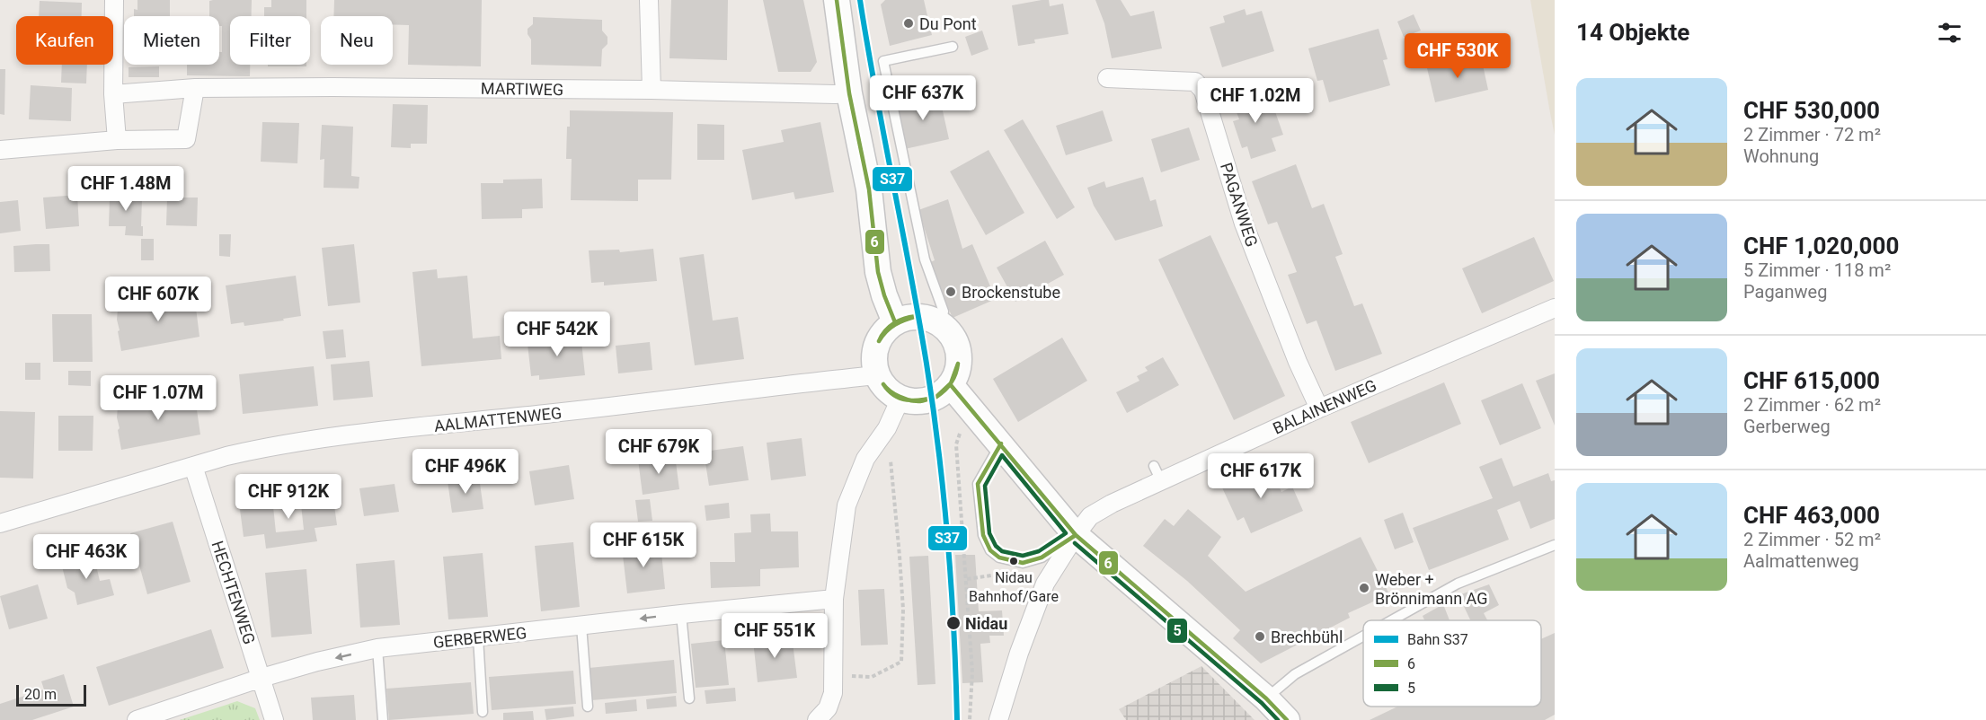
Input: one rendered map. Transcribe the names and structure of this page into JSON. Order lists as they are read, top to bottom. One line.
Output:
{"streets":{"street":["MARTIWEG","PAGANWEG","BALAINENWEG","AALMATTENWEG","HECHTENWEG","GERBERWEG"]},"crossings":[["PAGANWEG","BALAINENWEG"],["AALMATTENWEG","HECHTENWEG"],["HECHTENWEG","GERBERWEG"]],"places":["Du Pont","Brockenstube","Nidau Bahnhof/Gare","Weber + Brönnimann AG","Nidau","Brechbühl"],"lines":["rail line S37","transit line 6","transit line 5"],"legend":["Bahn S37","6","5"],"scale_bar":"20 m","page":{"heading":"14 Objekte","chip":["Kaufen","Mieten","Filter","Neu"],"price":["CHF 530K","CHF 637K","CHF 1.02M","CHF 1.48M","CHF 607K","CHF 542K","CHF 1.07M","CHF 679K","CHF 496K","CHF 617K","CHF 912K","CHF 615K","CHF 463K","CHF 551K"],"list":[{"name":"CHF 530,000","note":"2 Zimmer · 72 m² · Wohnung"},{"name":"CHF 1,020,000","note":"5 Zimmer · 118 m² · Paganweg"},{"name":"CHF 615,000","note":"2 Zimmer · 62 m² · Gerberweg"},{"name":"CHF 463,000","note":"2 Zimmer · 52 m² · Aalmattenweg"}],"scale":"20 m"}}
